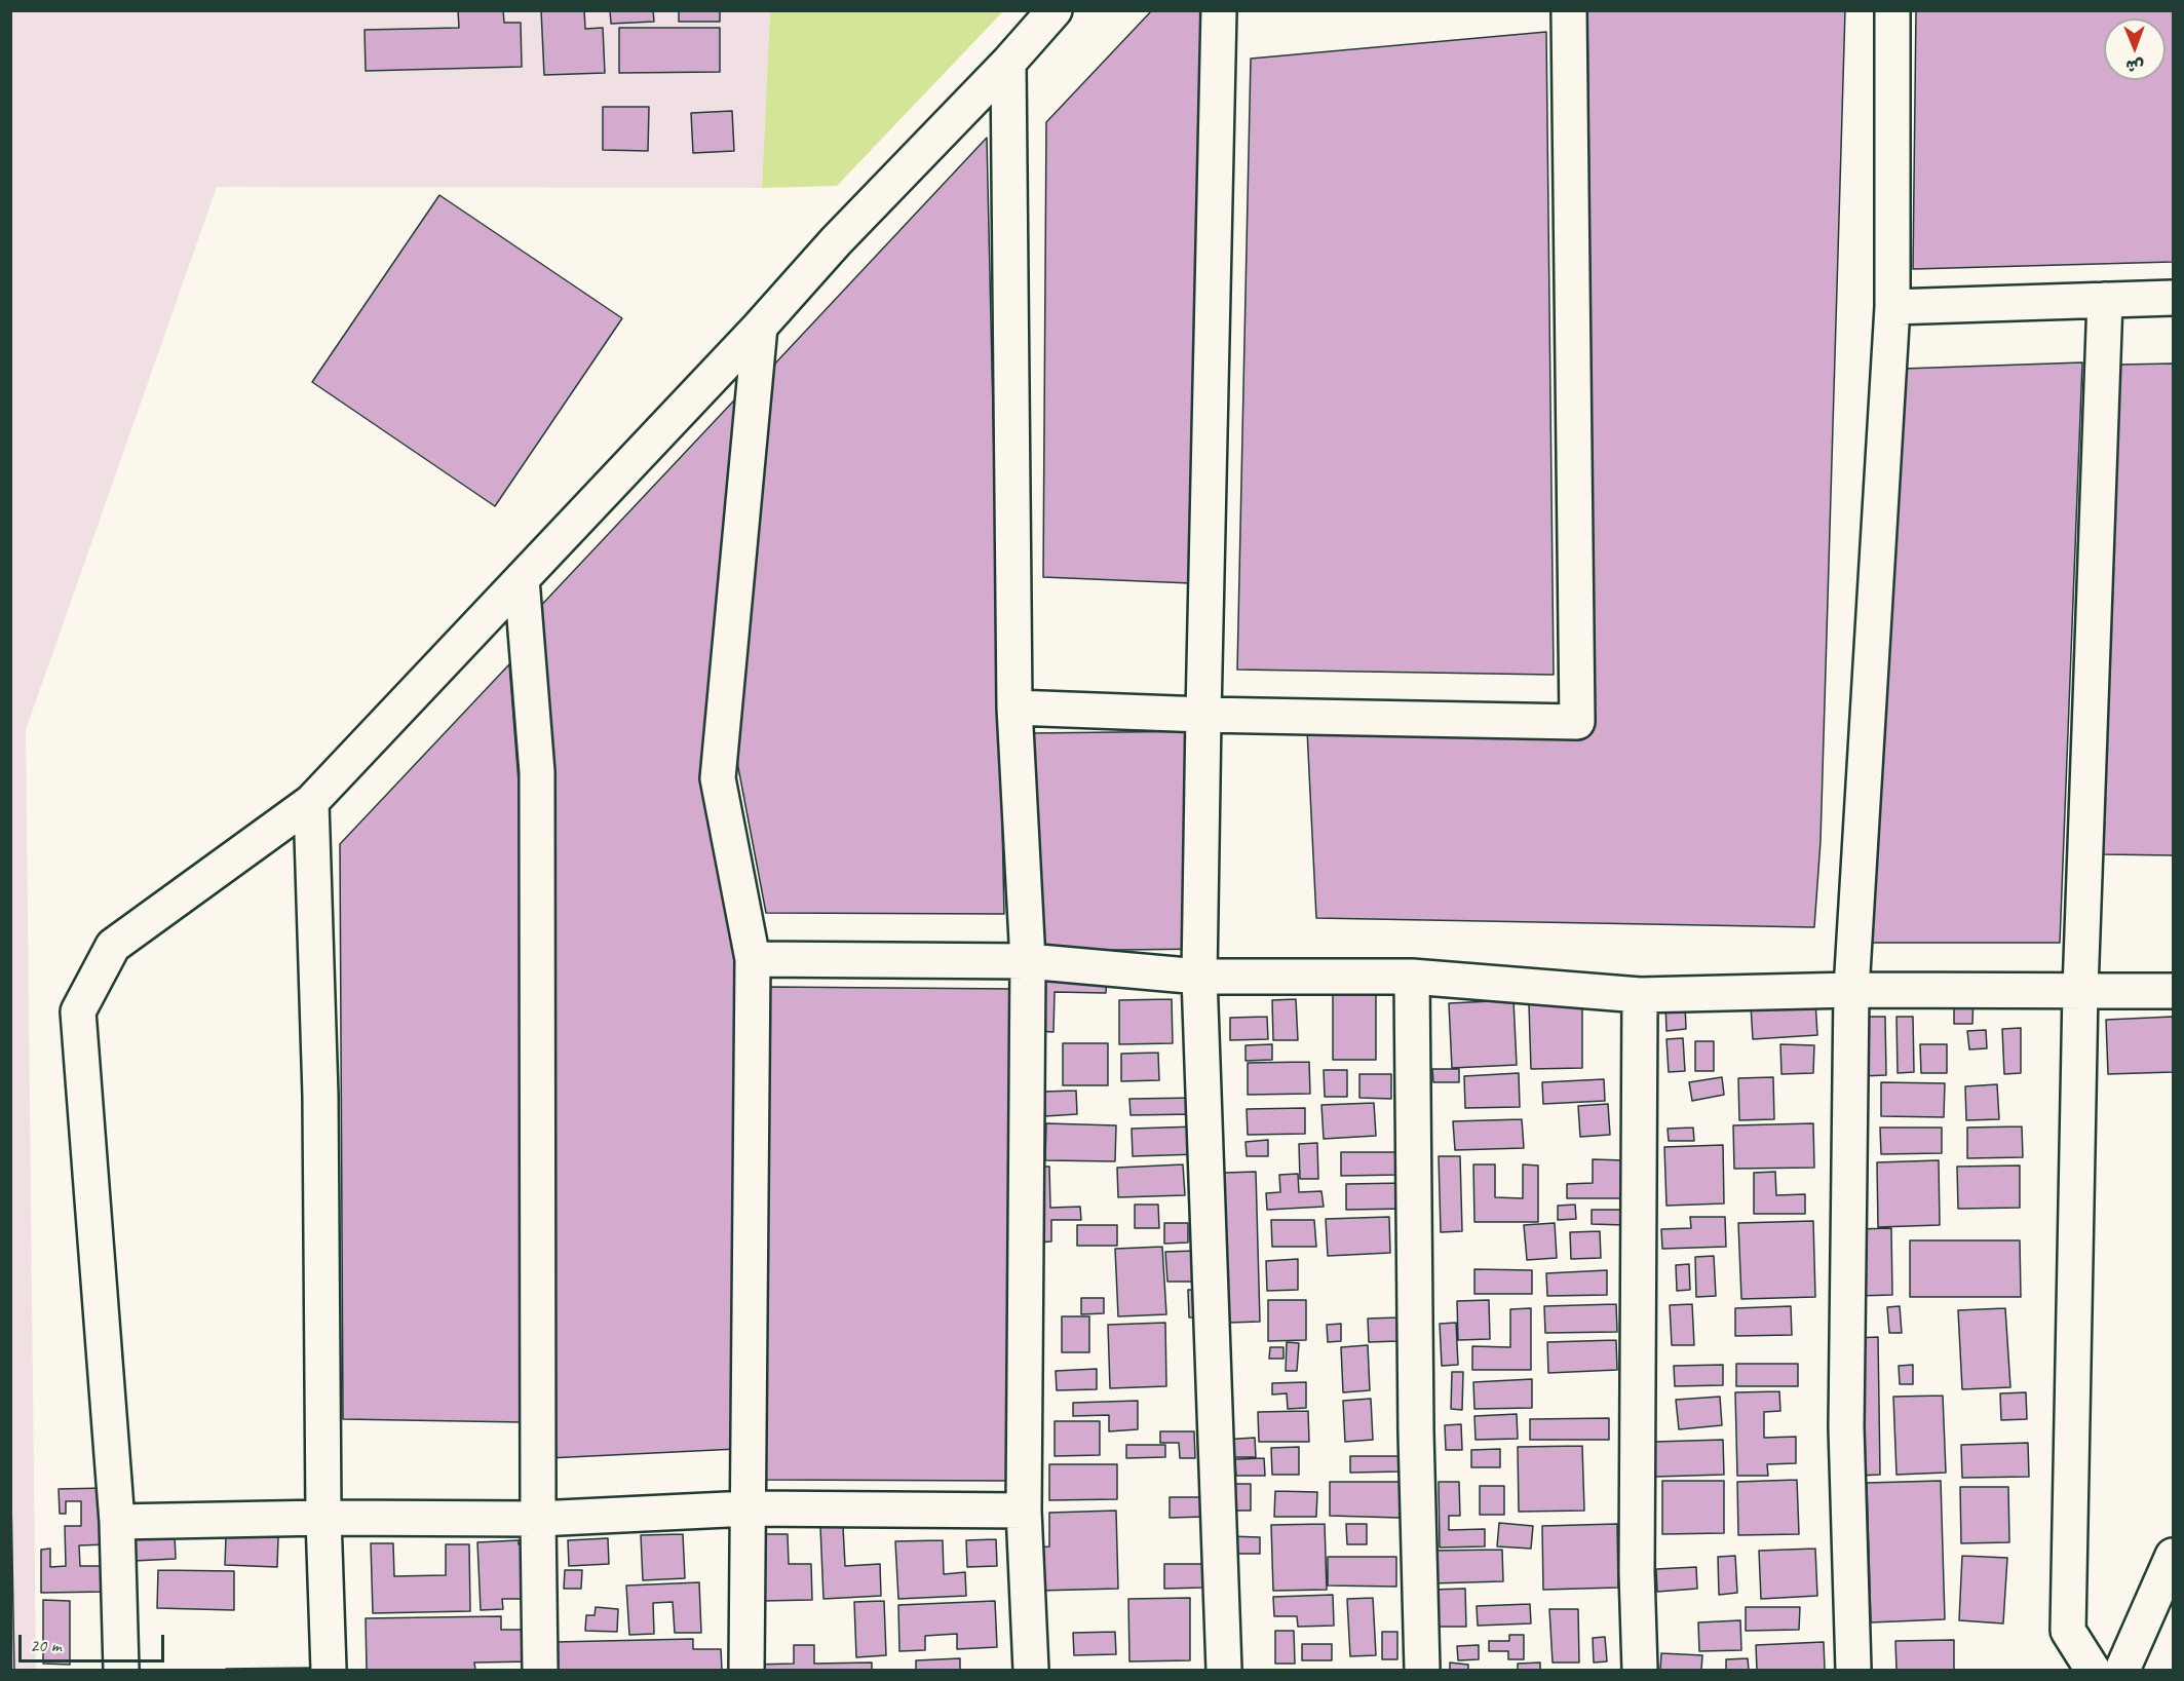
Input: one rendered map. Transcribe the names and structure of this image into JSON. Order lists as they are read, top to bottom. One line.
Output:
{"scale_bar":"20 m","north":"bottom"}
